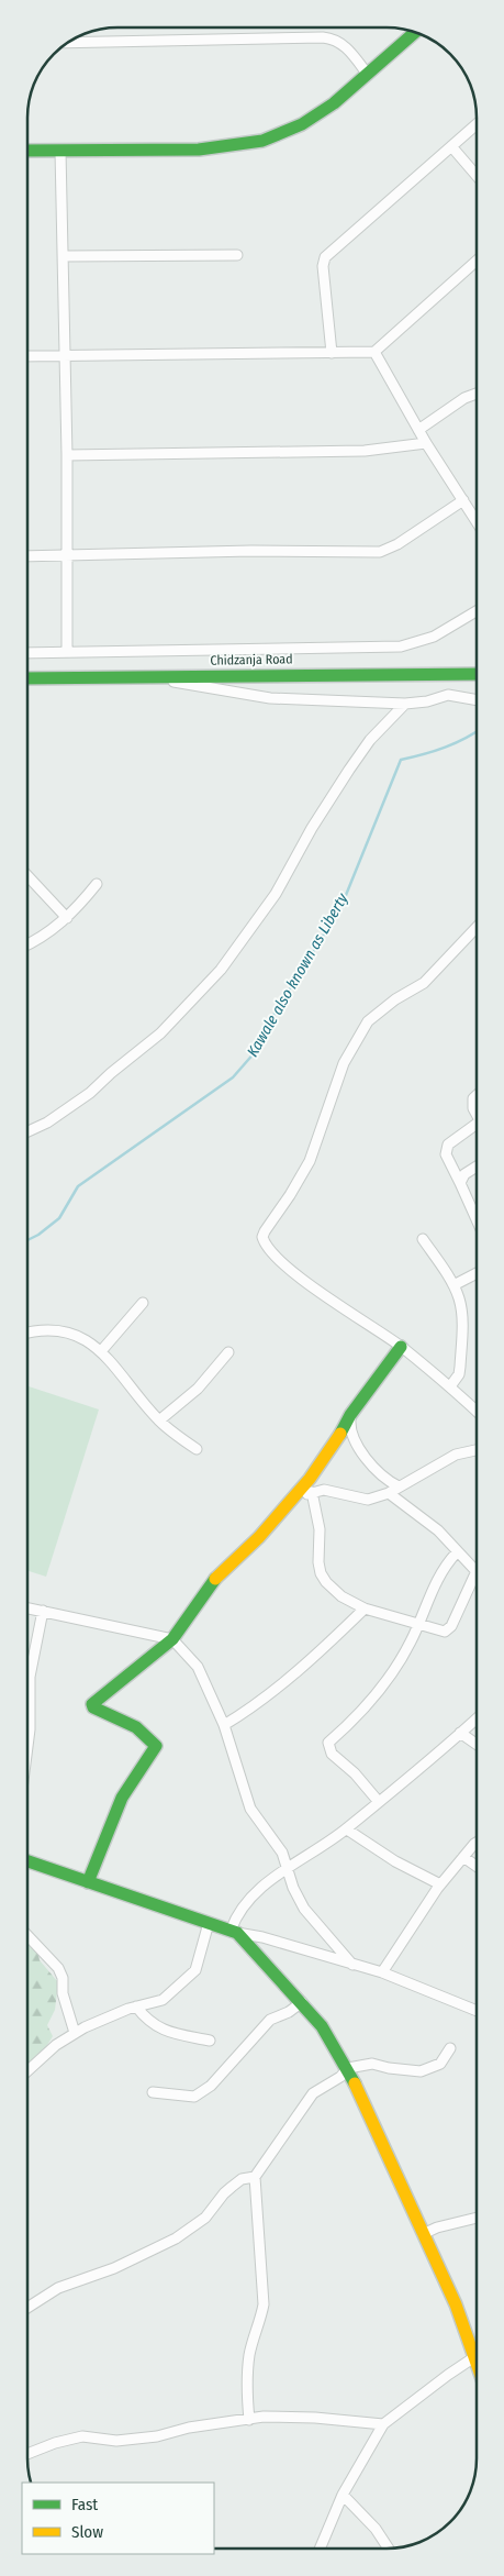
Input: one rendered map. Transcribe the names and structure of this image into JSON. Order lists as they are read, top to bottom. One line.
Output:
{"streets":{"street":["Chidzanja Road"]},"water":["Kawale also known as Liberty"],"legend":["Fast","Slow"]}
